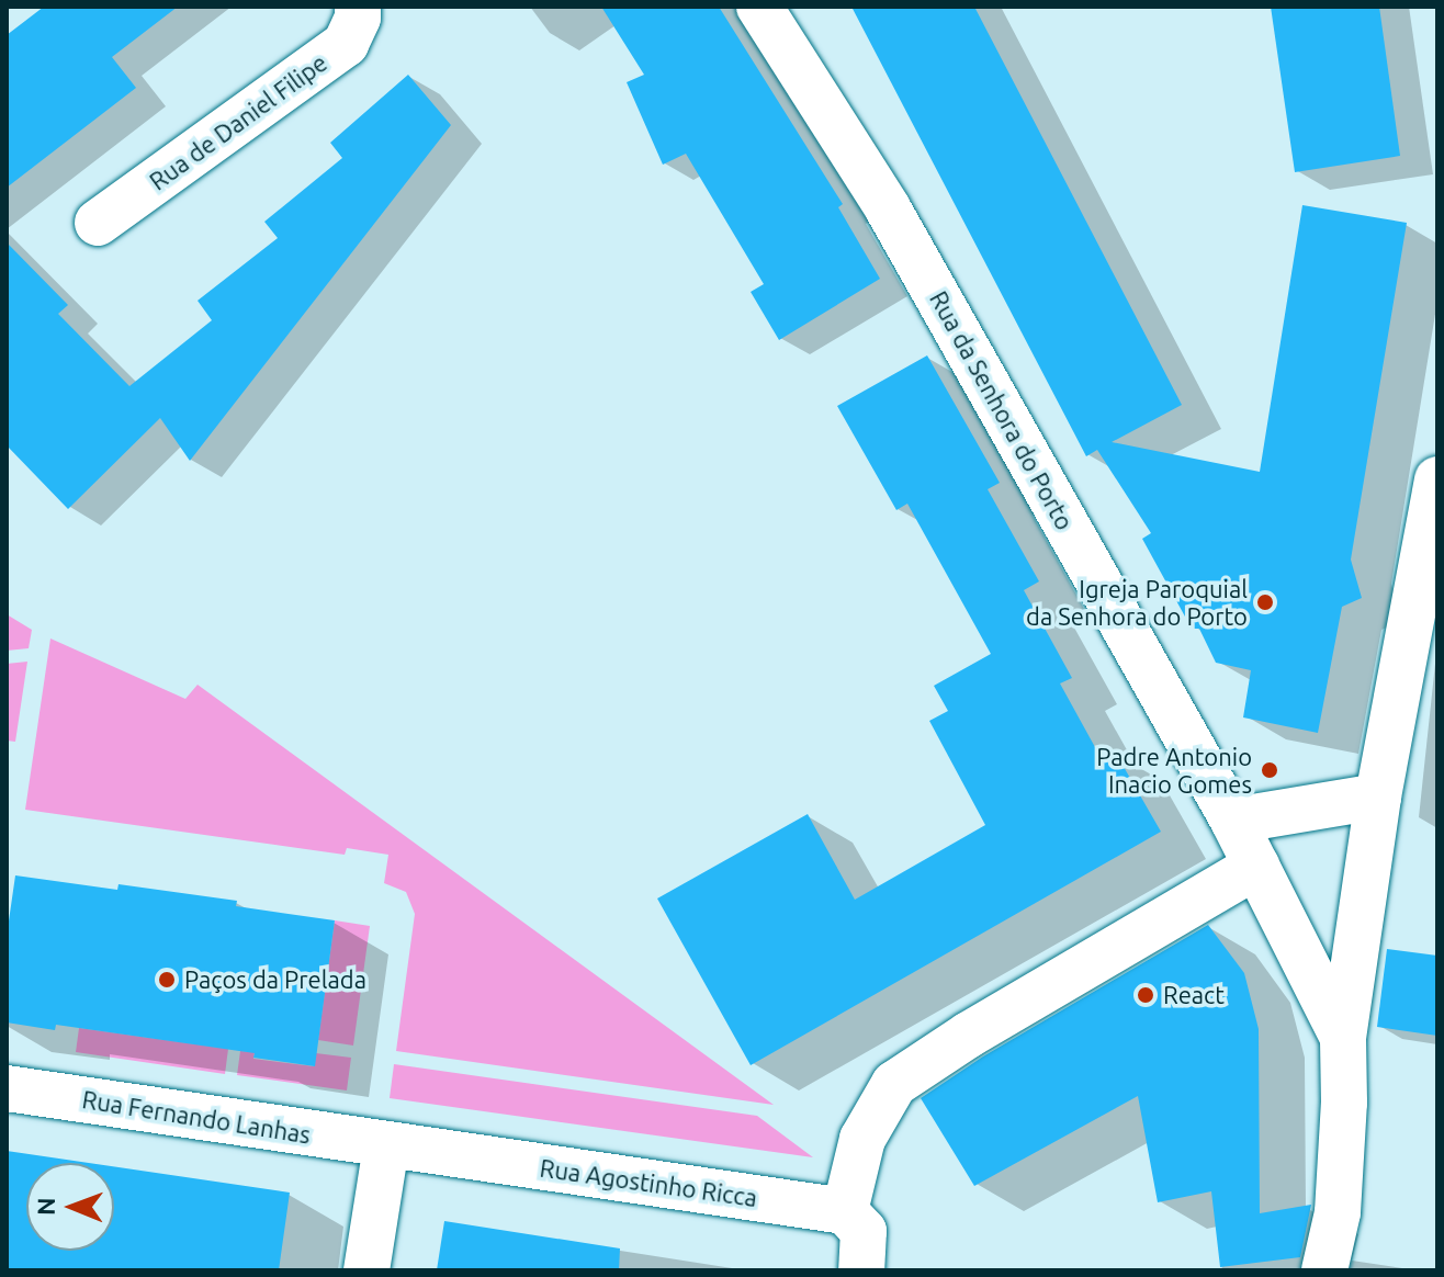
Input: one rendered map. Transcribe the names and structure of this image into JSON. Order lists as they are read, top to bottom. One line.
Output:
{"streets":{"street":["Rua de Daniel Filipe","Rua da Senhora do Porto","Rua Fernando Lanhas","Rua Agostinho Ricca"]},"crossings":[["Rua Fernando Lanhas","Rua Agostinho Ricca"]],"places":["Igreja Paroquial da Senhora do Porto","Padre Antonio Inacio Gomes","Paços da Prelada","React"],"north":"left"}
